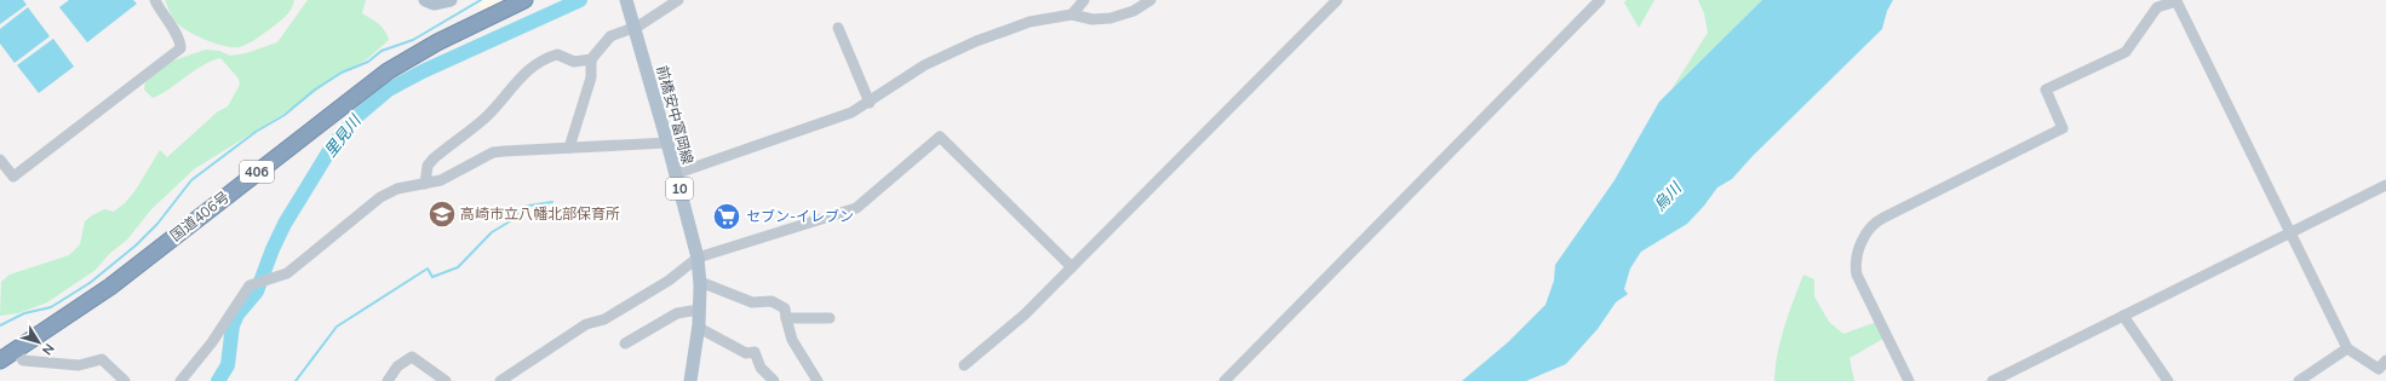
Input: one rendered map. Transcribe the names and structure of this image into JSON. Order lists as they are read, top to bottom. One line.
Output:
{"streets":{"highway":["406","国道406号"],"main road":["前橋安中富岡線","10"]},"water":["里見川","烏川"],"places":{"school or university":["高崎市立八幡北部保育所"],"supermarket":["セブン-イレブン"]},"north":"bottom right"}
